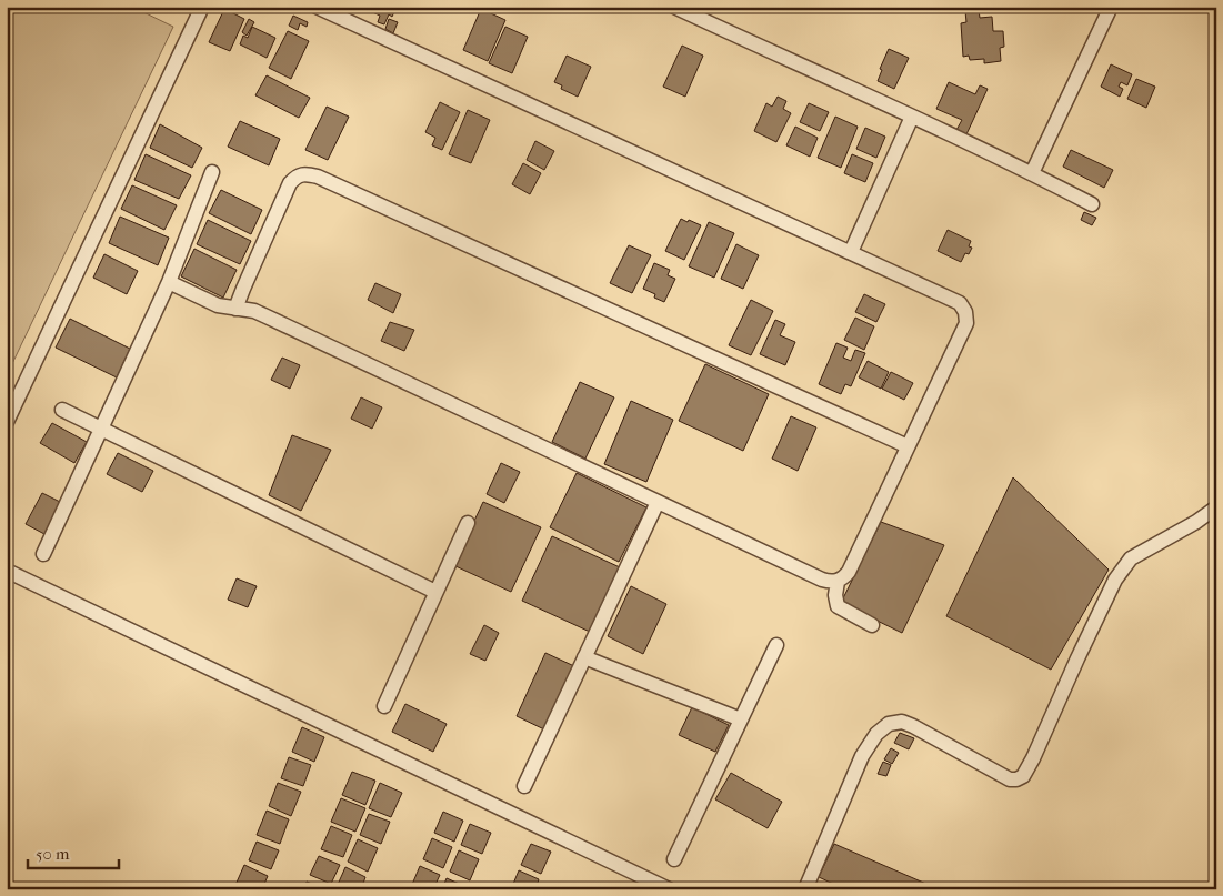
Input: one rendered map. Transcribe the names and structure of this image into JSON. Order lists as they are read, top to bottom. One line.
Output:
{"scale_bar":"50 m"}
